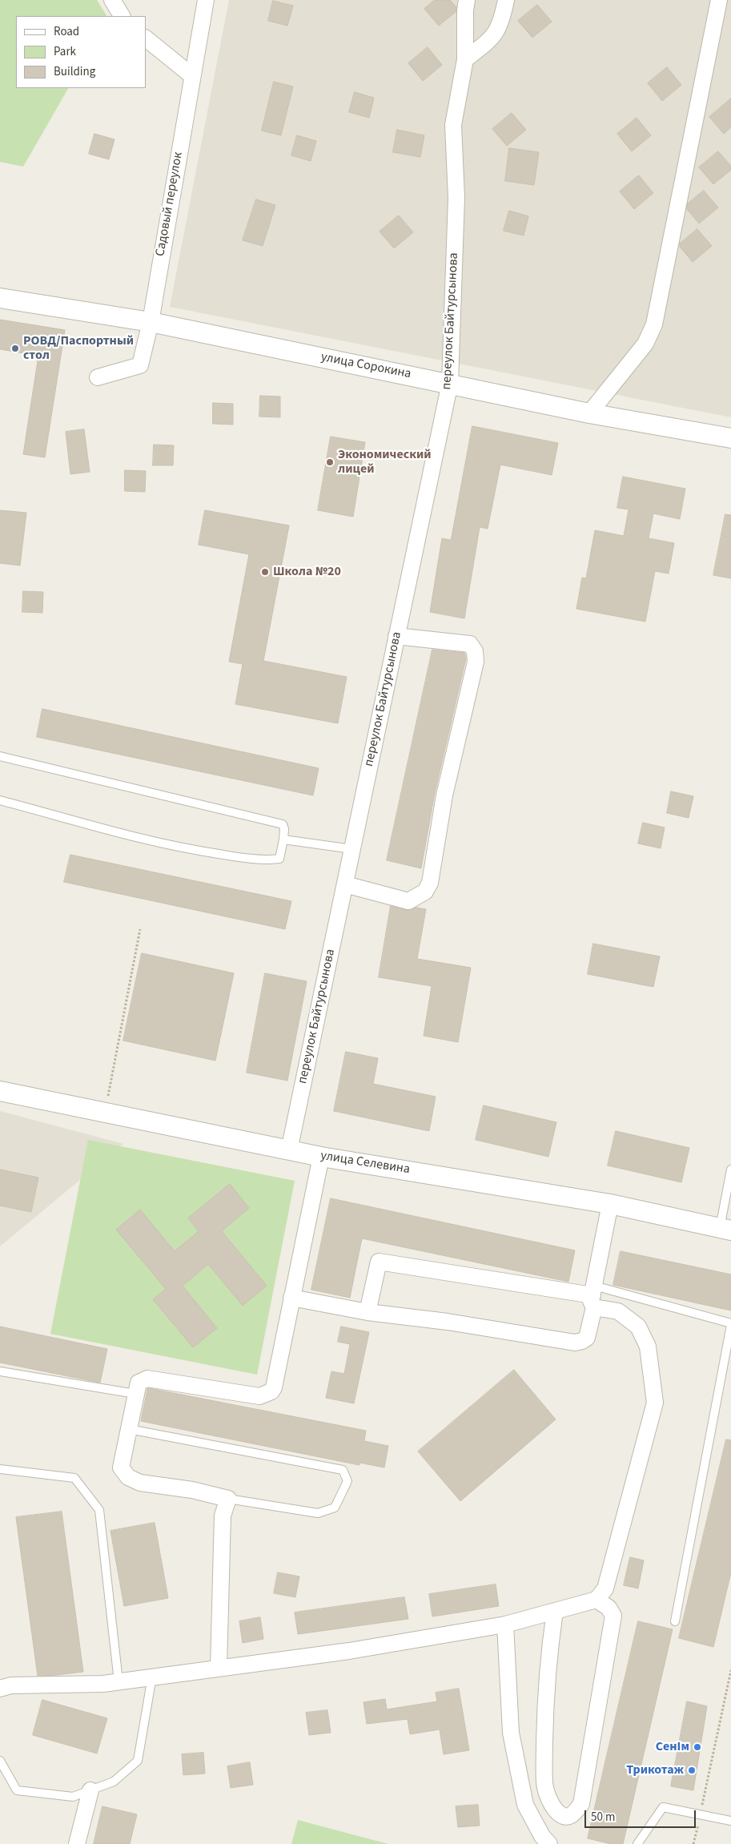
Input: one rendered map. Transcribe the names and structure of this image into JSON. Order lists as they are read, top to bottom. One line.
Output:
{"streets":{"street":["Садовый переулок","переулок Байтурсынова","улица Сорокина","улица Селевина"]},"crossings":[["Садовый переулок","улица Сорокина"],["переулок Байтурсынова","улица Сорокина"],["переулок Байтурсынова","улица Селевина"]],"places":["РОВД/Паспортный стол","Экономический лицей","Школа №20","СенIм","Трикотаж"],"legend":["Road","Park","Building"],"scale_bar":"50 m"}
